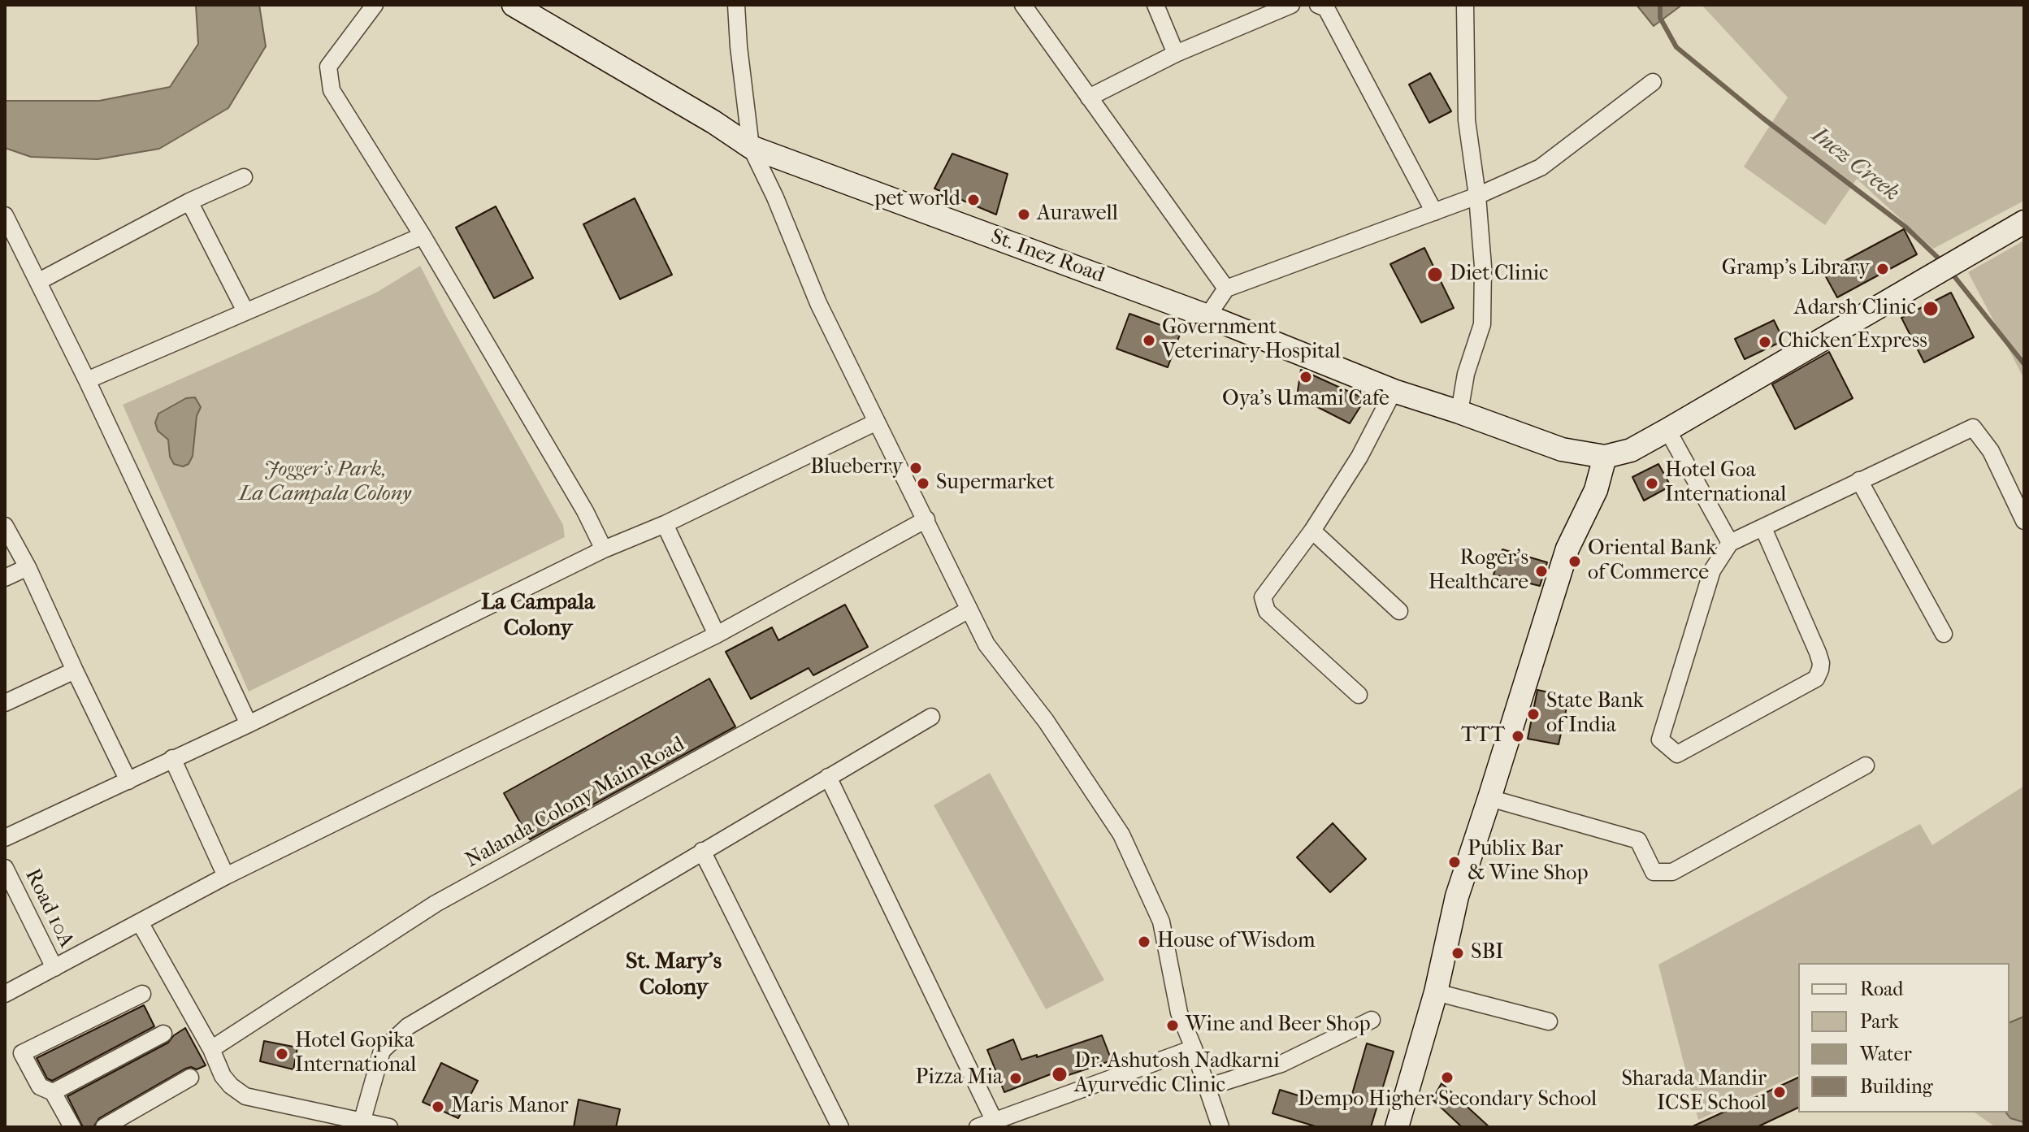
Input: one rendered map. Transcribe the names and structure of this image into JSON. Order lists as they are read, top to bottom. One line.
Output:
{"streets":{"main road":["St. Inez Road"],"street":["Nalanda Colony Main Road","Road 10A"]},"districts":["La Campala Colony","St. Mary's Colony"],"water":["Inez Creek"],"parks":["Jogger's Park, La Campala Colony"],"places":["pet world","Aurawell","Gramp's Library","Diet Clinic","Adarsh Clinic","Government Veterinary Hospital","Chicken Express","Oya's Umami Cafe","Blueberry","Supermarket","Hotel Goa International","Oriental Bank of Commerce","Roger's Healthcare","State Bank of India","TTT","Publix Bar & Wine Shop","House of Wisdom","SBI","Wine and Beer Shop","Hotel Gopika International","Dr. Ashutosh Nadkarni Ayurvedic Clinic","Dempo Higher Secondary School","Pizza Mia","Sharada Mandir ICSE School","Maris Manor"],"legend":["Road","Park","Water","Building"]}
